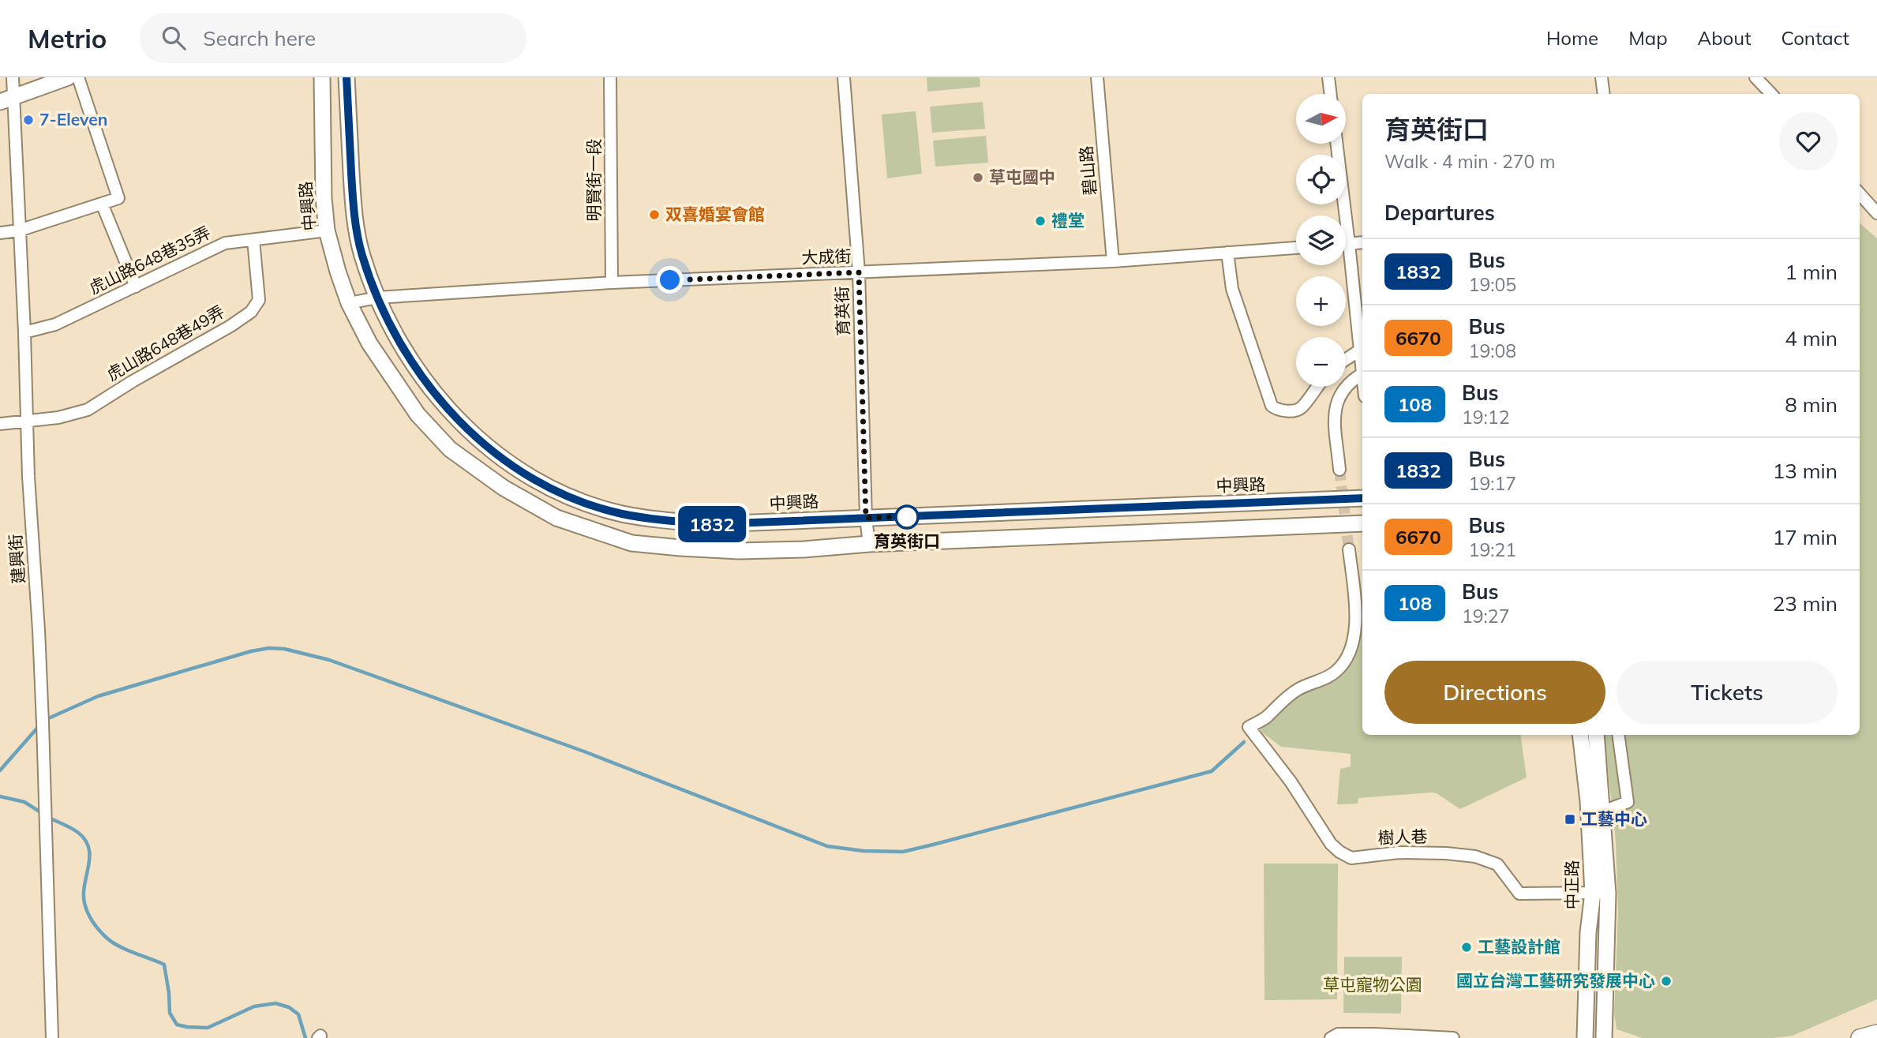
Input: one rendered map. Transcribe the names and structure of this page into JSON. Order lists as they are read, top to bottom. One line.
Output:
{"streets":{"street":["碧山路","明賢街一段","中興路","大成街","虎山路648巷35弄","育英街","虎山路648巷49弄","建興街","樹人巷","中正路"]},"crossings":[["碧山路","大成街"],["明賢街一段","大成街"],["中興路","大成街"],["中興路","虎山路648巷35弄"],["中興路","育英街"],["大成街","育英街"],["虎山路648巷35弄","虎山路648巷49弄"],["虎山路648巷35弄","建興街"],["虎山路648巷49弄","建興街"],["樹人巷","中正路"]],"parks":["草屯寵物公園"],"places":{"other":["7-Eleven","草屯國中","双喜婚宴會館","禮堂","育英街口","工藝設計館","國立台灣工藝研究發展中心"],"transit":["工藝中心"]},"lines":["bus line 1832"],"north":"right","page":{"header":"Metrio","search":"Search here","nav":["Home","Map","About","Contact"],"on_map":"1832","map_buttons":["+","−"],"heading":[["育英街口","Walk · 4 min · 270 m"],"Departures"],"list":[{"mark":"1832","name":"Bus","note":"19:05","value":"1 min"},{"mark":"6670","name":"Bus","note":"19:08","value":"4 min"},{"mark":"108","name":"Bus","note":"19:12","value":"8 min"},{"mark":"1832","name":"Bus","note":"19:17","value":"13 min"},{"mark":"6670","name":"Bus","note":"19:21","value":"17 min"},{"mark":"108","name":"Bus","note":"19:27","value":"23 min"}],"buttons":["Directions","Tickets"]}}
